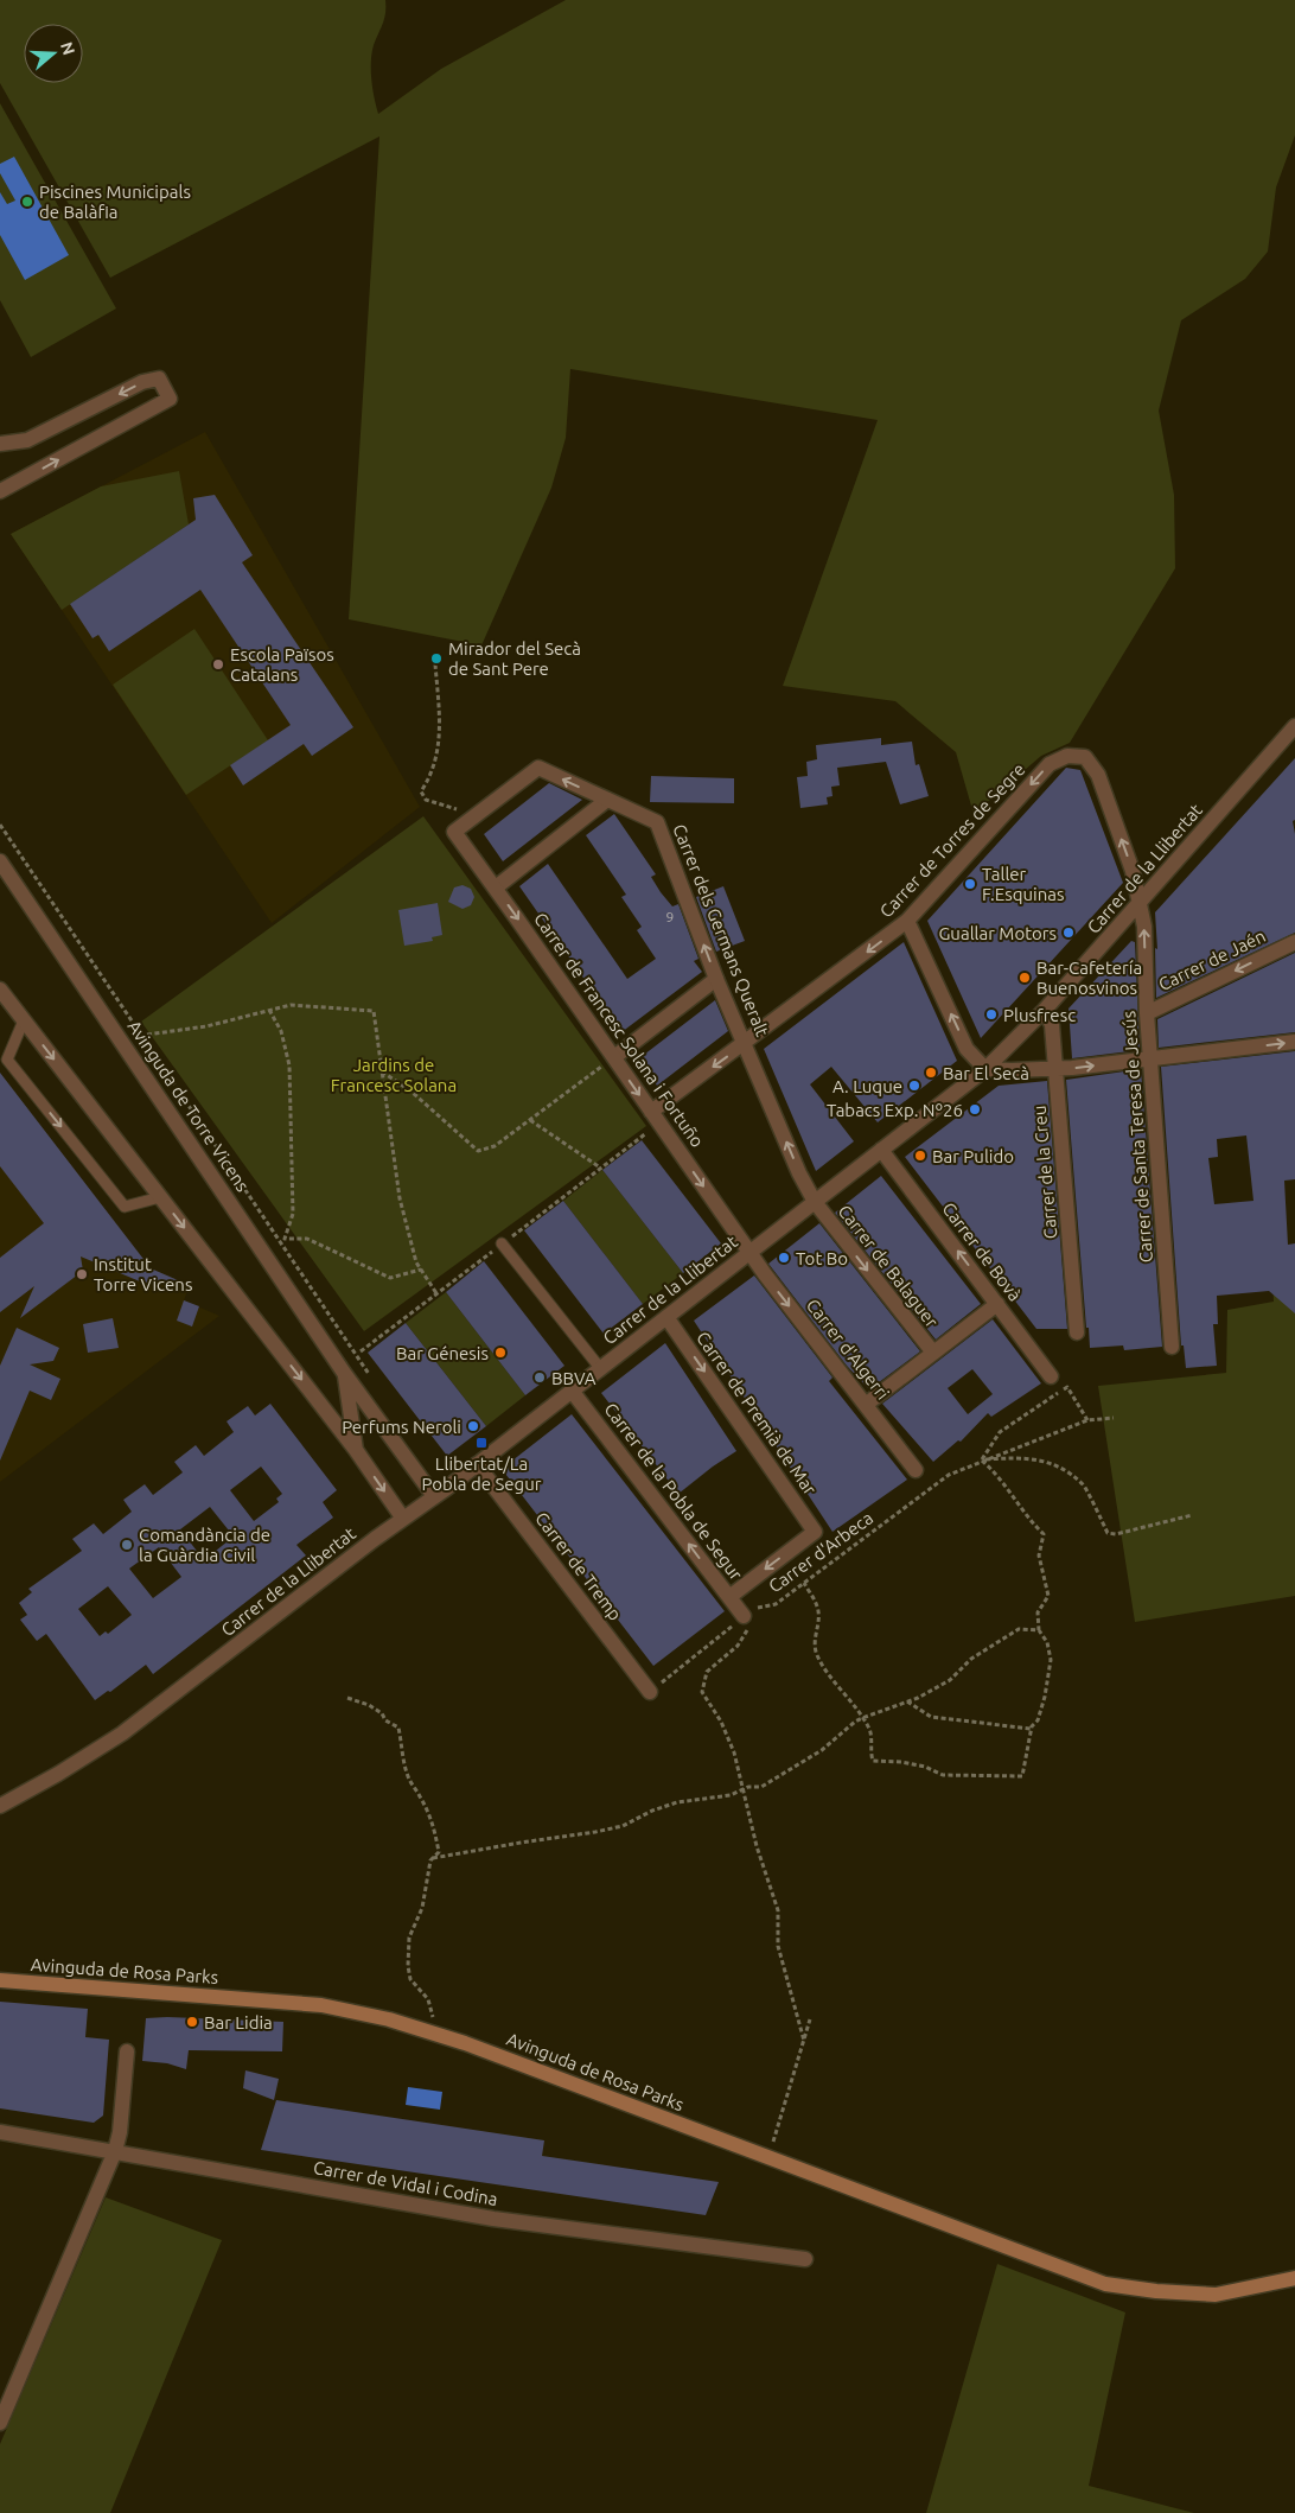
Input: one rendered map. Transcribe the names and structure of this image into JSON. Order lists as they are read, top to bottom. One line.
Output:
{"streets":{"main road":["Avinguda de Rosa Parks"],"street":["Carrer de Torres de Segre","Carrer de la Llibertat","Carrer dels Germans Queralt","Carrer de Jaén","Carrer de Francesc Solana i Fortuño","Avinguda de Torre Vicens","Carrer de Santa Teresa de Jesús","Carrer de la Creu","Carrer de Bovà","Carrer de Balaguer","Carrer d'Algerri","Carrer de Premià de Mar","Carrer de la Pobla de Segur","Carrer de Tremp","Carrer de Vidal i Codina"],"path":["Carrer d'Arbeca"]},"crossings":[["Carrer de Torres de Segre","Carrer dels Germans Queralt"],["Carrer de Torres de Segre","Carrer de Francesc Solana i Fortuño"],["Carrer de Torres de Segre","Carrer de Santa Teresa de Jesús"],["Carrer de la Llibertat","Carrer dels Germans Queralt"],["Carrer de la Llibertat","Carrer de Francesc Solana i Fortuño"],["Carrer de la Llibertat","Avinguda de Torre Vicens"],["Carrer de la Llibertat","Carrer de Santa Teresa de Jesús"],["Carrer de la Llibertat","Carrer de la Creu"],["Carrer de la Llibertat","Carrer de Bovà"],["Carrer de la Llibertat","Carrer de Balaguer"],["Carrer de la Llibertat","Carrer d'Algerri"],["Carrer de la Llibertat","Carrer de Premià de Mar"],["Carrer de la Llibertat","Carrer de la Pobla de Segur"],["Carrer de la Llibertat","Carrer de Tremp"],["Carrer dels Germans Queralt","Carrer de Francesc Solana i Fortuño"],["Carrer dels Germans Queralt","Carrer de Balaguer"],["Carrer de Jaén","Carrer de Santa Teresa de Jesús"],["Carrer de Francesc Solana i Fortuño","Carrer d'Algerri"],["Carrer de Premià de Mar","Carrer de la Pobla de Segur"],["Carrer de la Pobla de Segur","Carrer d'Arbeca"],["Carrer d'Arbeca","Carrer de Tremp"]],"one_way":["Carrer de Torres de Segre","Carrer dels Germans Queralt","Carrer de Francesc Solana i Fortuño","Carrer de Santa Teresa de Jesús","Carrer de Bovà","Carrer de Balaguer","Carrer d'Algerri","Carrer de la Pobla de Segur"],"parks":["Jardins de Francesc Solana"],"places":{"other":["Piscines Municipals de Balàfia","Mirador del Secà de Sant Pere","Escola Països Catalans","Taller F.Esquinas","Guallar Motors","Bar-Cafetería Buenosvinos","Plusfresc","Bar El Secà","A. Luque","Tabacs Exp. Nº26","Bar Pulido","Tot Bo","Institut Torre Vicens","Bar Génesis","BBVA","Perfums Neroli","Comandància de la Guàrdia Civil","Bar Lidia"],"transit":["Llibertat/La Pobla de Segur"]},"house_numbers":["9"],"north":"right"}
